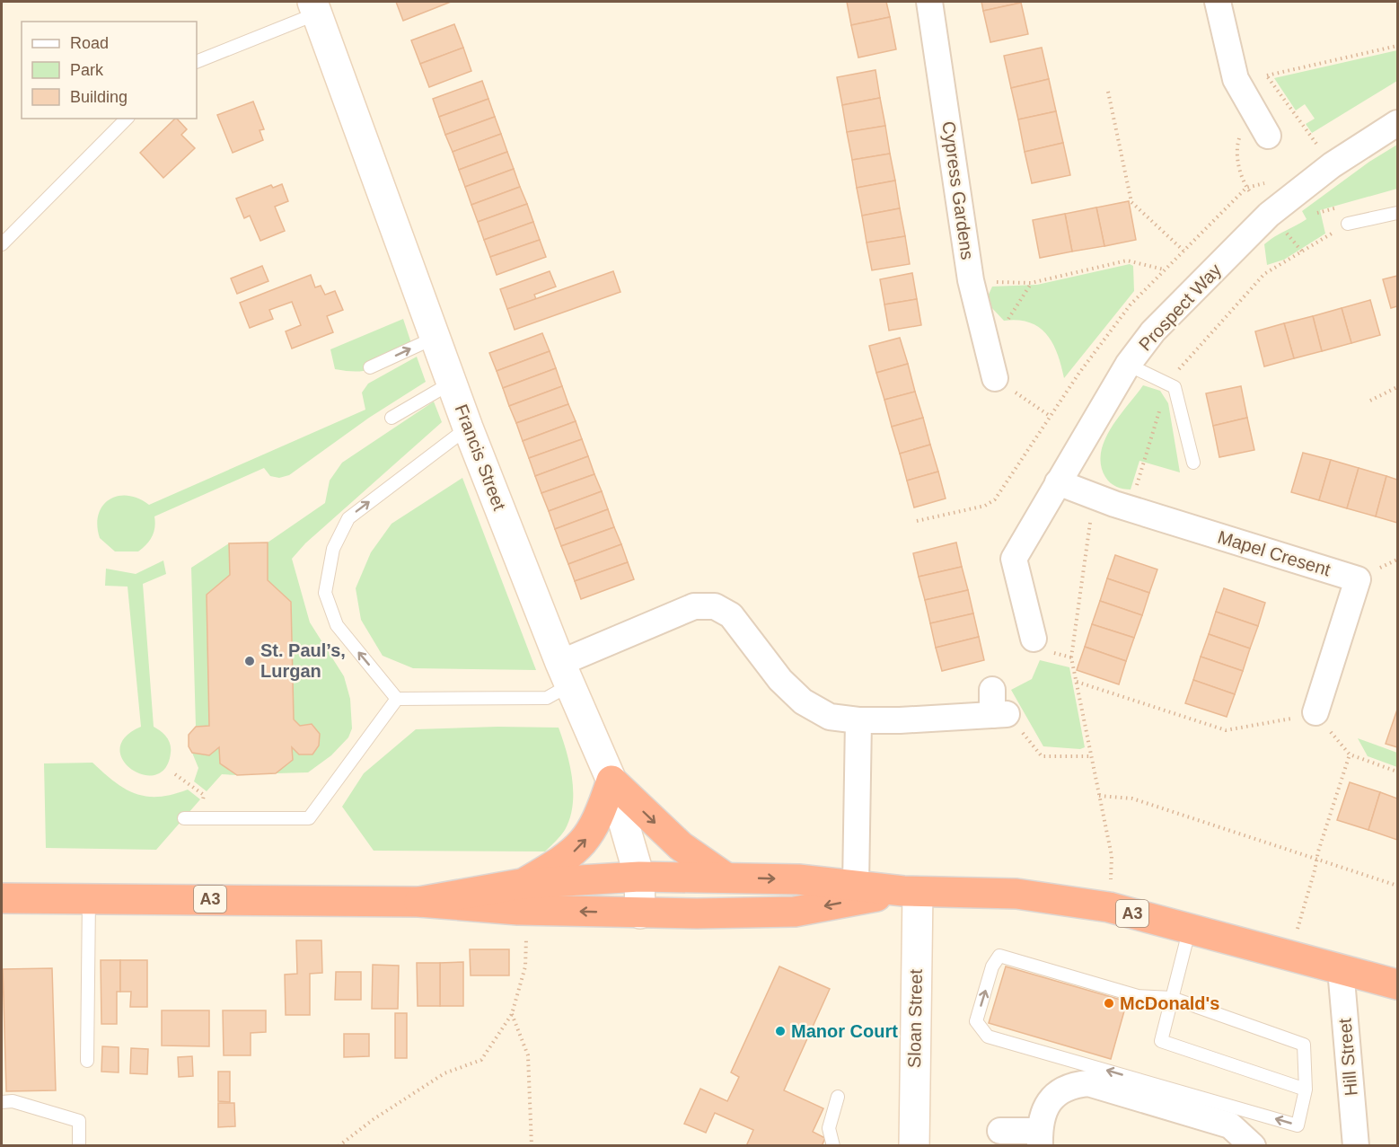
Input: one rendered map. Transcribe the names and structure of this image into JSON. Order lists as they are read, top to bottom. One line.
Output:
{"streets":{"highway":["A3"],"main road":["Francis Street","Sloan Street"],"street":["Cypress Gardens","Prospect Way","Mapel Cresent","Hill Street"]},"crossings":[["Prospect Way","Mapel Cresent"],["Francis Street","A3"],["A3","Sloan Street"],["A3","Hill Street"]],"places":["St. Paul’s, Lurgan","McDonald's","Manor Court"],"legend":["Road","Park","Building"]}
